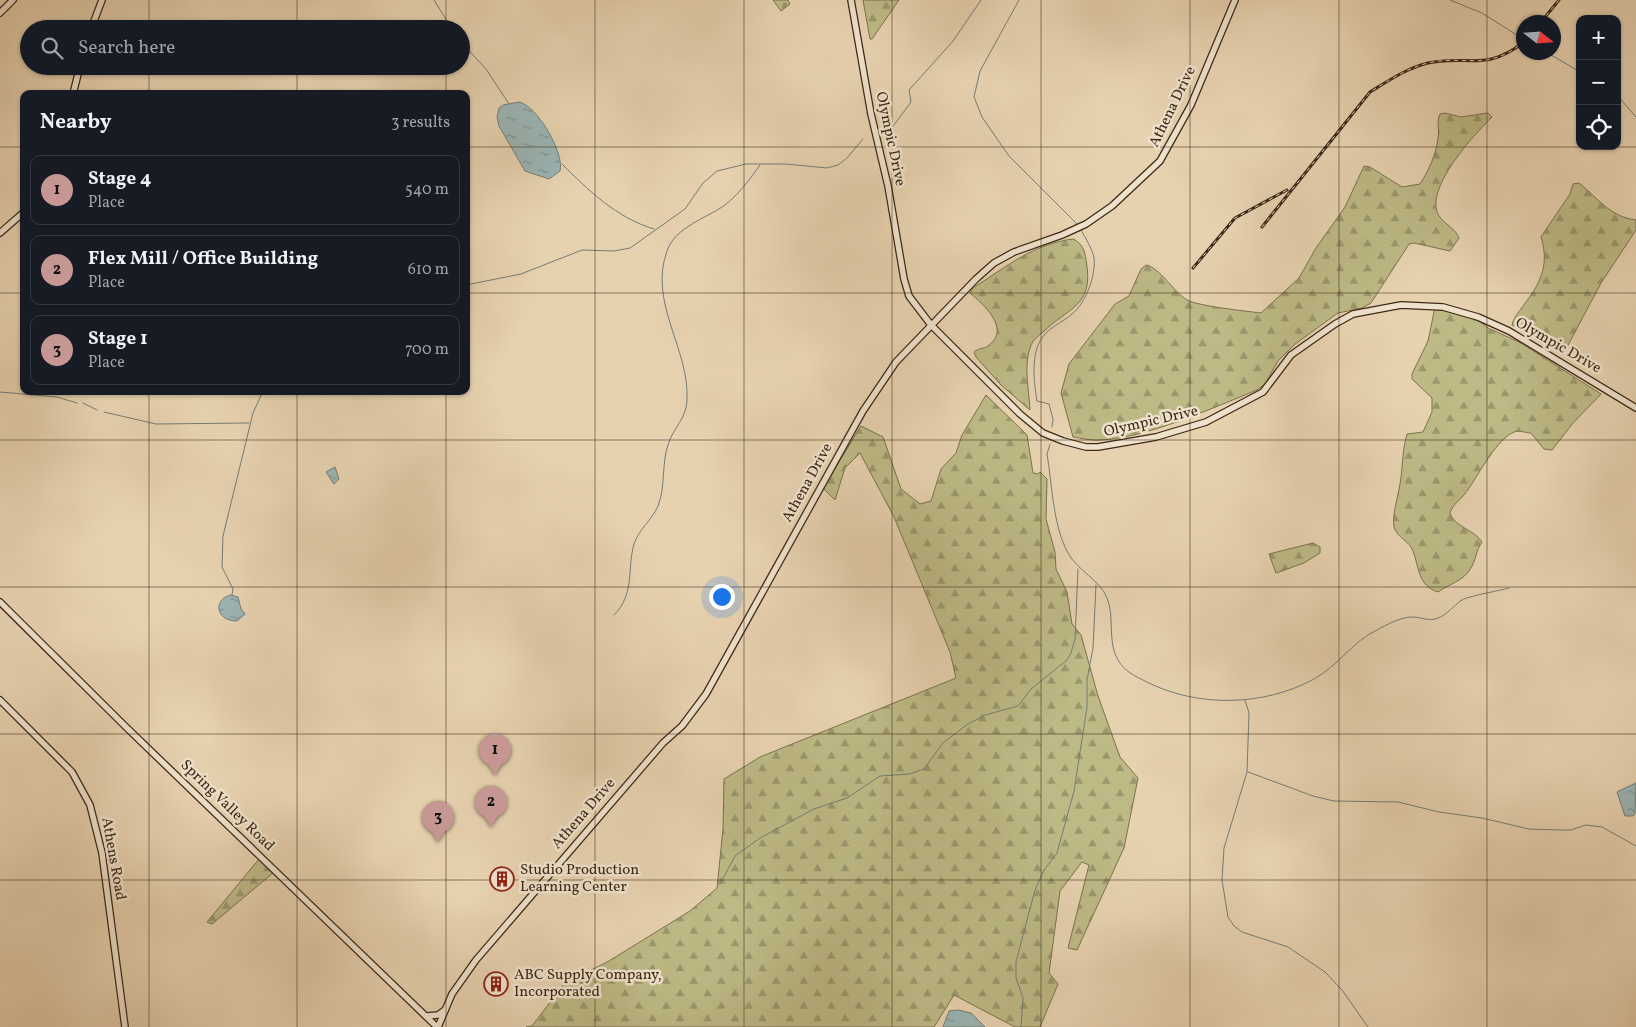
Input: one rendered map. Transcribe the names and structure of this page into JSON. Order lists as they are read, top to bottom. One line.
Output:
{"streets":{"street":["Athena Drive","Olympic Drive","Spring Valley Road","Athens Road"]},"crossings":[["Athena Drive","Olympic Drive"],["Athena Drive","Spring Valley Road"]],"places":{"building":["Studio Production Learning Center","ABC Supply Company, Incorporated"]},"north":"right","page":{"map_buttons":["+","−"],"search":"Search here","heading":["Nearby","3 results"],"list":[{"mark":"1","name":"Stage 4","note":"Place","value":"540 m"},{"mark":"2","name":"Flex Mill / Office Building","note":"Place","value":"610 m"},{"mark":"3","name":"Stage 1","note":"Place","value":"700 m"}],"pins":["1","2","3"]}}
